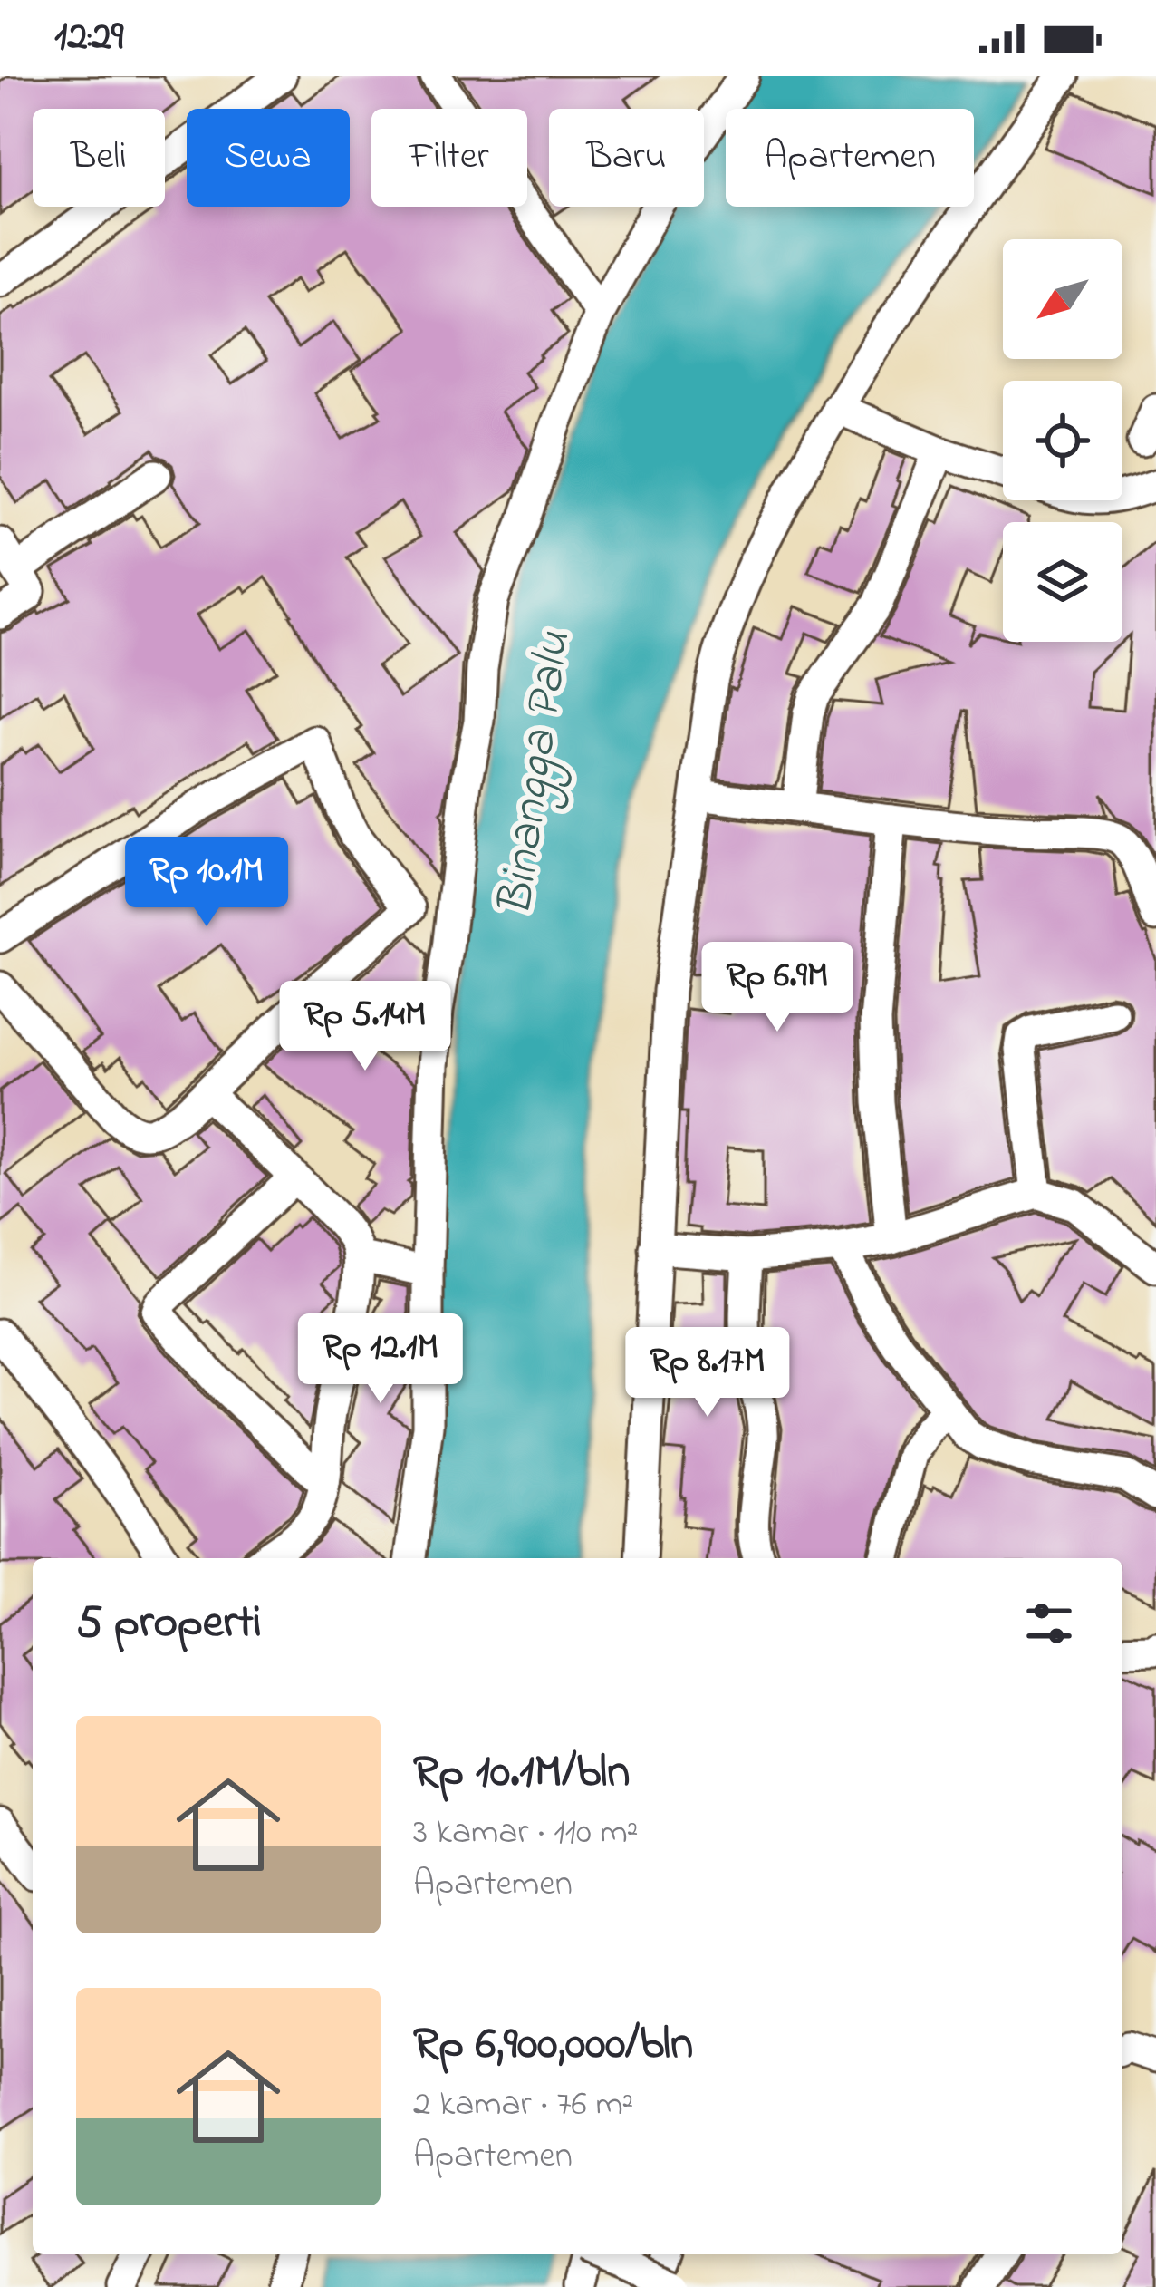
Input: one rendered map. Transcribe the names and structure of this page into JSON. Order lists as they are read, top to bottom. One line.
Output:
{"water":["Binangga Palu"],"north":"bottom left","page":{"status":"12:29","chip":["Beli","Sewa","Filter","Baru","Apartemen"],"price":["Rp 10.1M","Rp 6.9M","Rp 5.14M","Rp 12.1M","Rp 8.17M"],"heading":"5 properti","list":[{"name":"Rp 10.1M/bln","note":"3 kamar · 110 m² · Apartemen"},{"name":"Rp 6,900,000/bln","note":"2 kamar · 76 m² · Apartemen"}]}}
